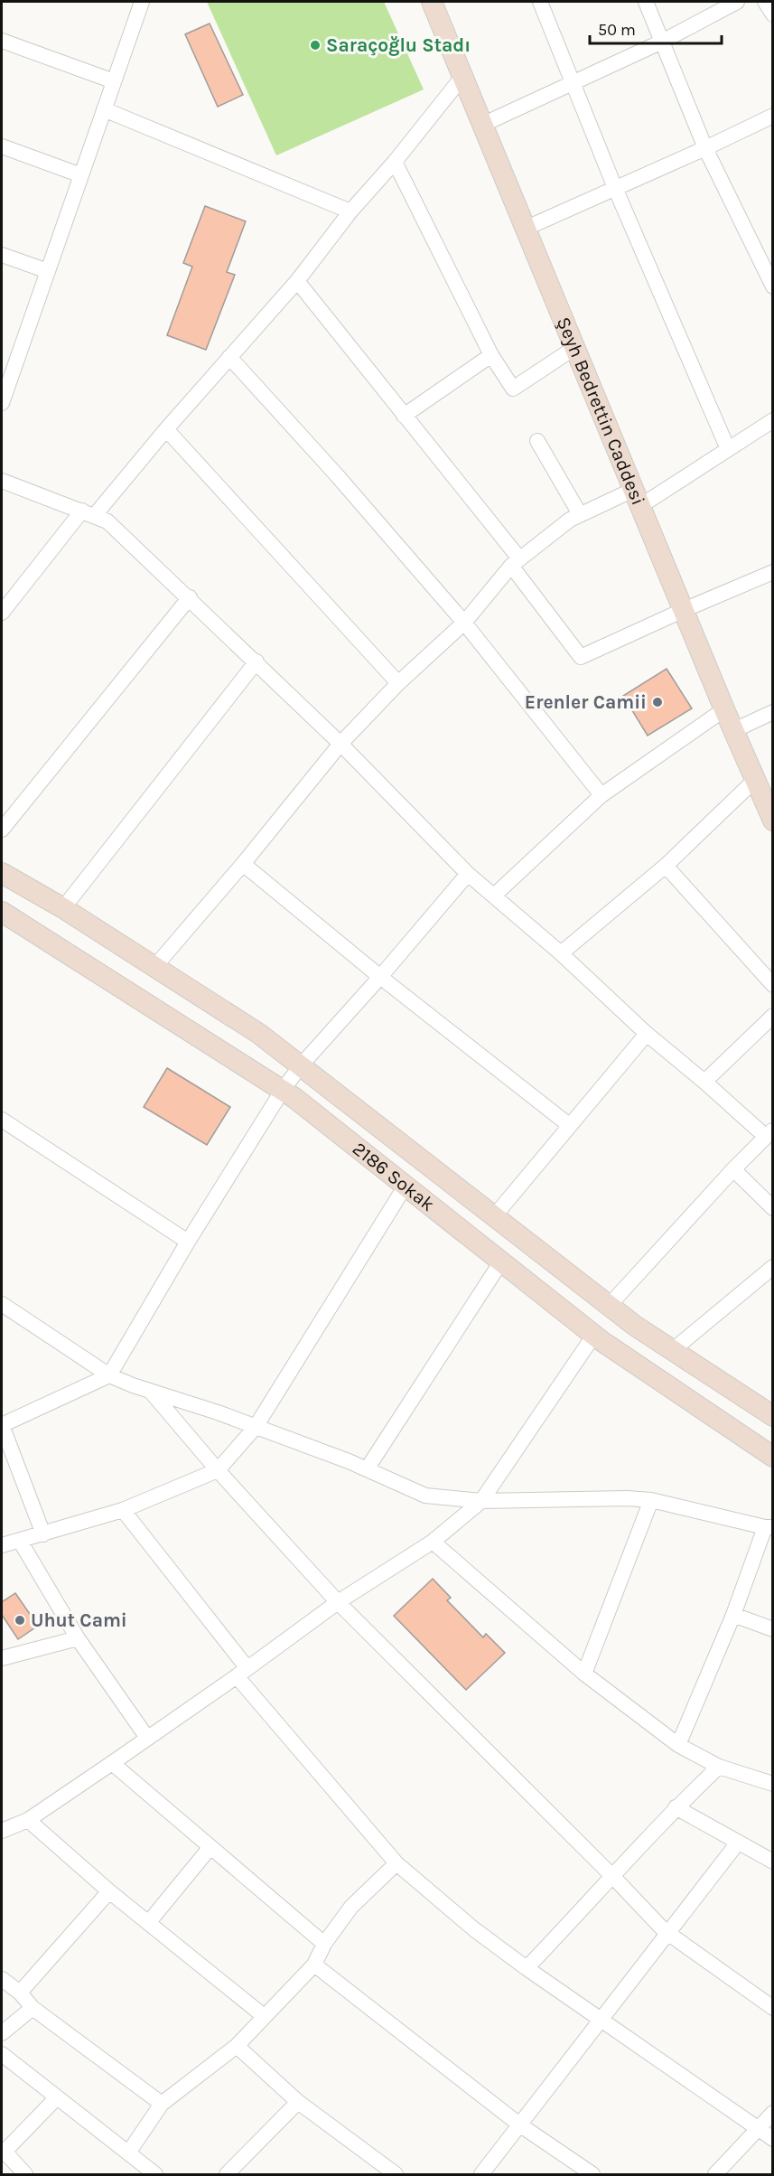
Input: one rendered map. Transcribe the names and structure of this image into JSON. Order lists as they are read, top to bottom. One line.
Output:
{"streets":{"main road":["Şeyh Bedrettin Caddesi","2186 Sokak"]},"places":["Saraçoğlu Stadı","Erenler Camii","Uhut Cami"],"scale_bar":"50 m"}
